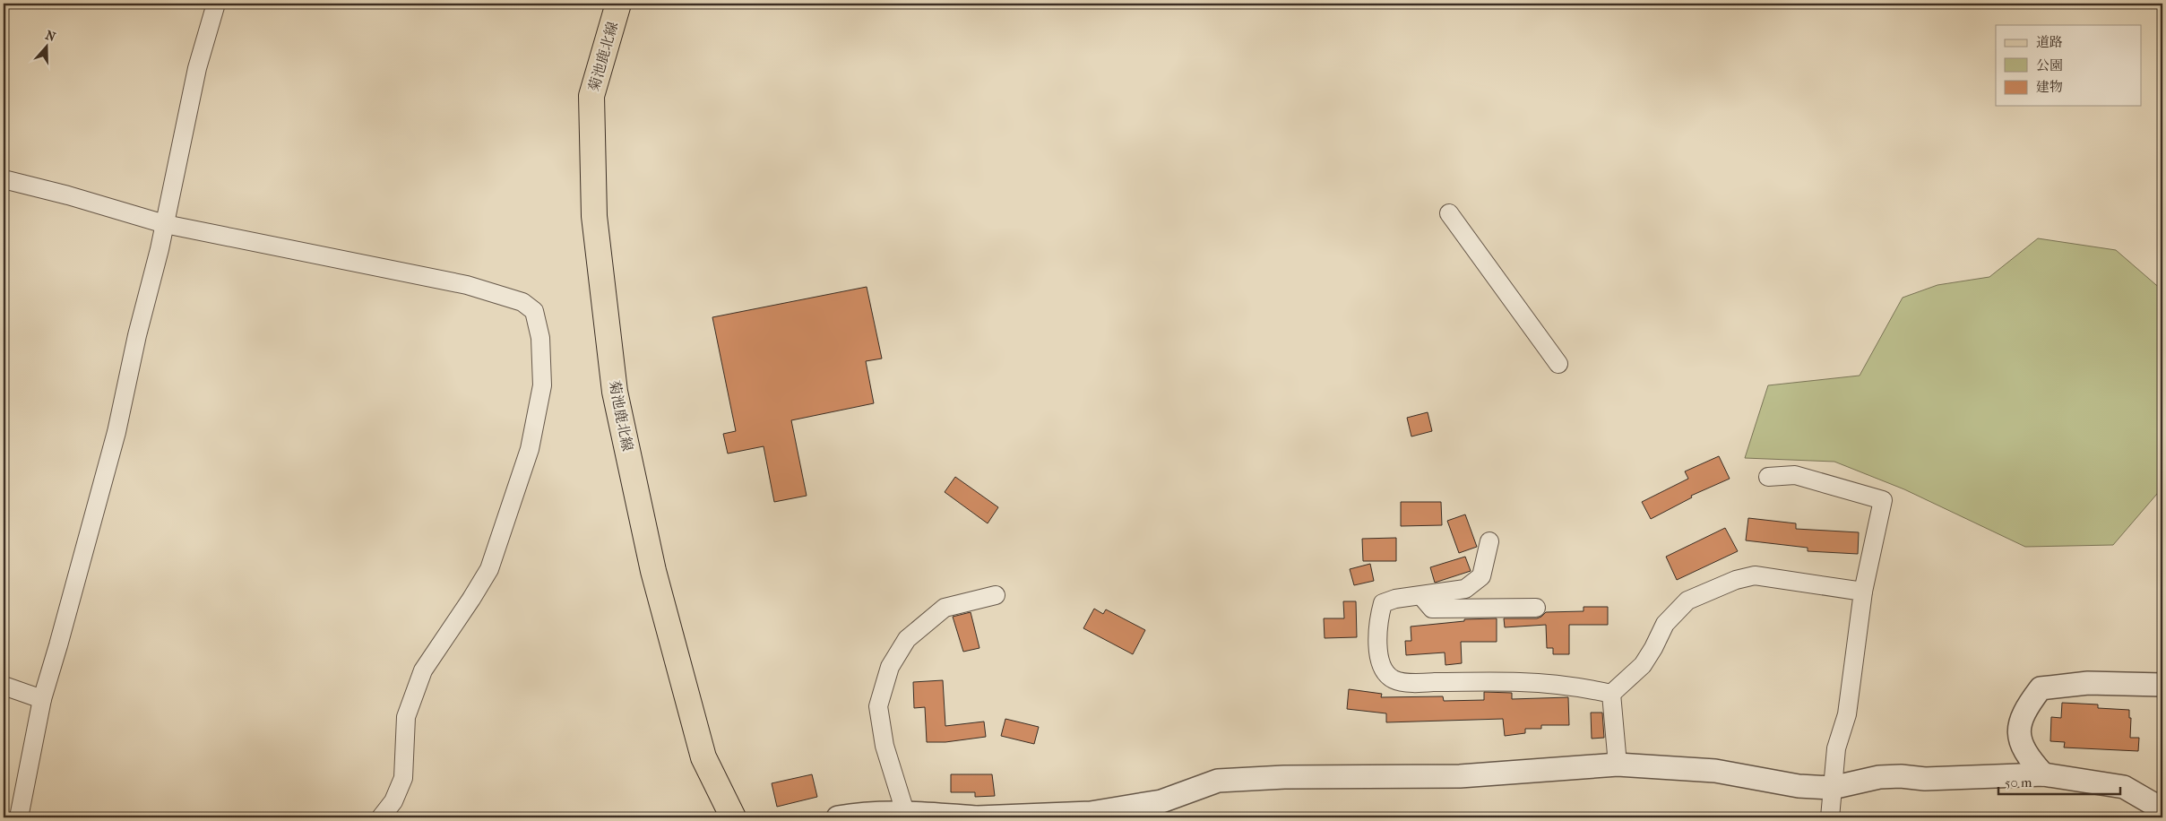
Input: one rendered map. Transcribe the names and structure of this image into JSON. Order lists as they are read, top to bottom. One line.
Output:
{"streets":{"main road":["菊池鹿北線"]},"legend":["道路","公園","建物"],"scale_bar":"50 m","north":"top"}
